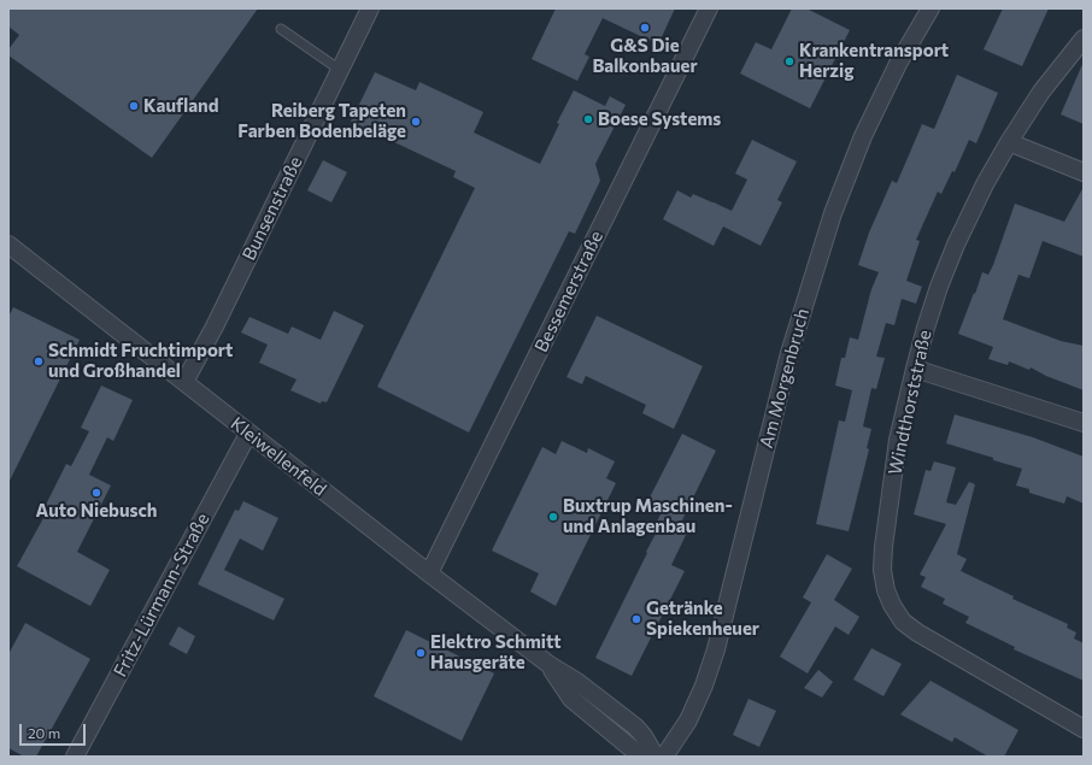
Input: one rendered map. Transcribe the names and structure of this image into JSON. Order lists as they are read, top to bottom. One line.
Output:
{"streets":{"street":["Bunsenstraße","Bessemerstraße","Am Morgenbruch","Windthorststraße","Kleiwellenfeld","Fritz-Lürmann-Straße"]},"crossings":[["Bunsenstraße","Kleiwellenfeld"],["Bessemerstraße","Kleiwellenfeld"],["Kleiwellenfeld","Fritz-Lürmann-Straße"]],"places":["G&S Die Balkonbauer","Krankentransport Herzig","Kaufland","Boese Systems","Reiberg Tapeten Farben Bodenbeläge","Schmidt Fruchtimport und Großhandel","Auto Niebusch","Buxtrup Maschinen- und Anlagenbau","Getränke Spiekenheuer","Elektro Schmitt Hausgeräte"],"scale_bar":"20 m"}
